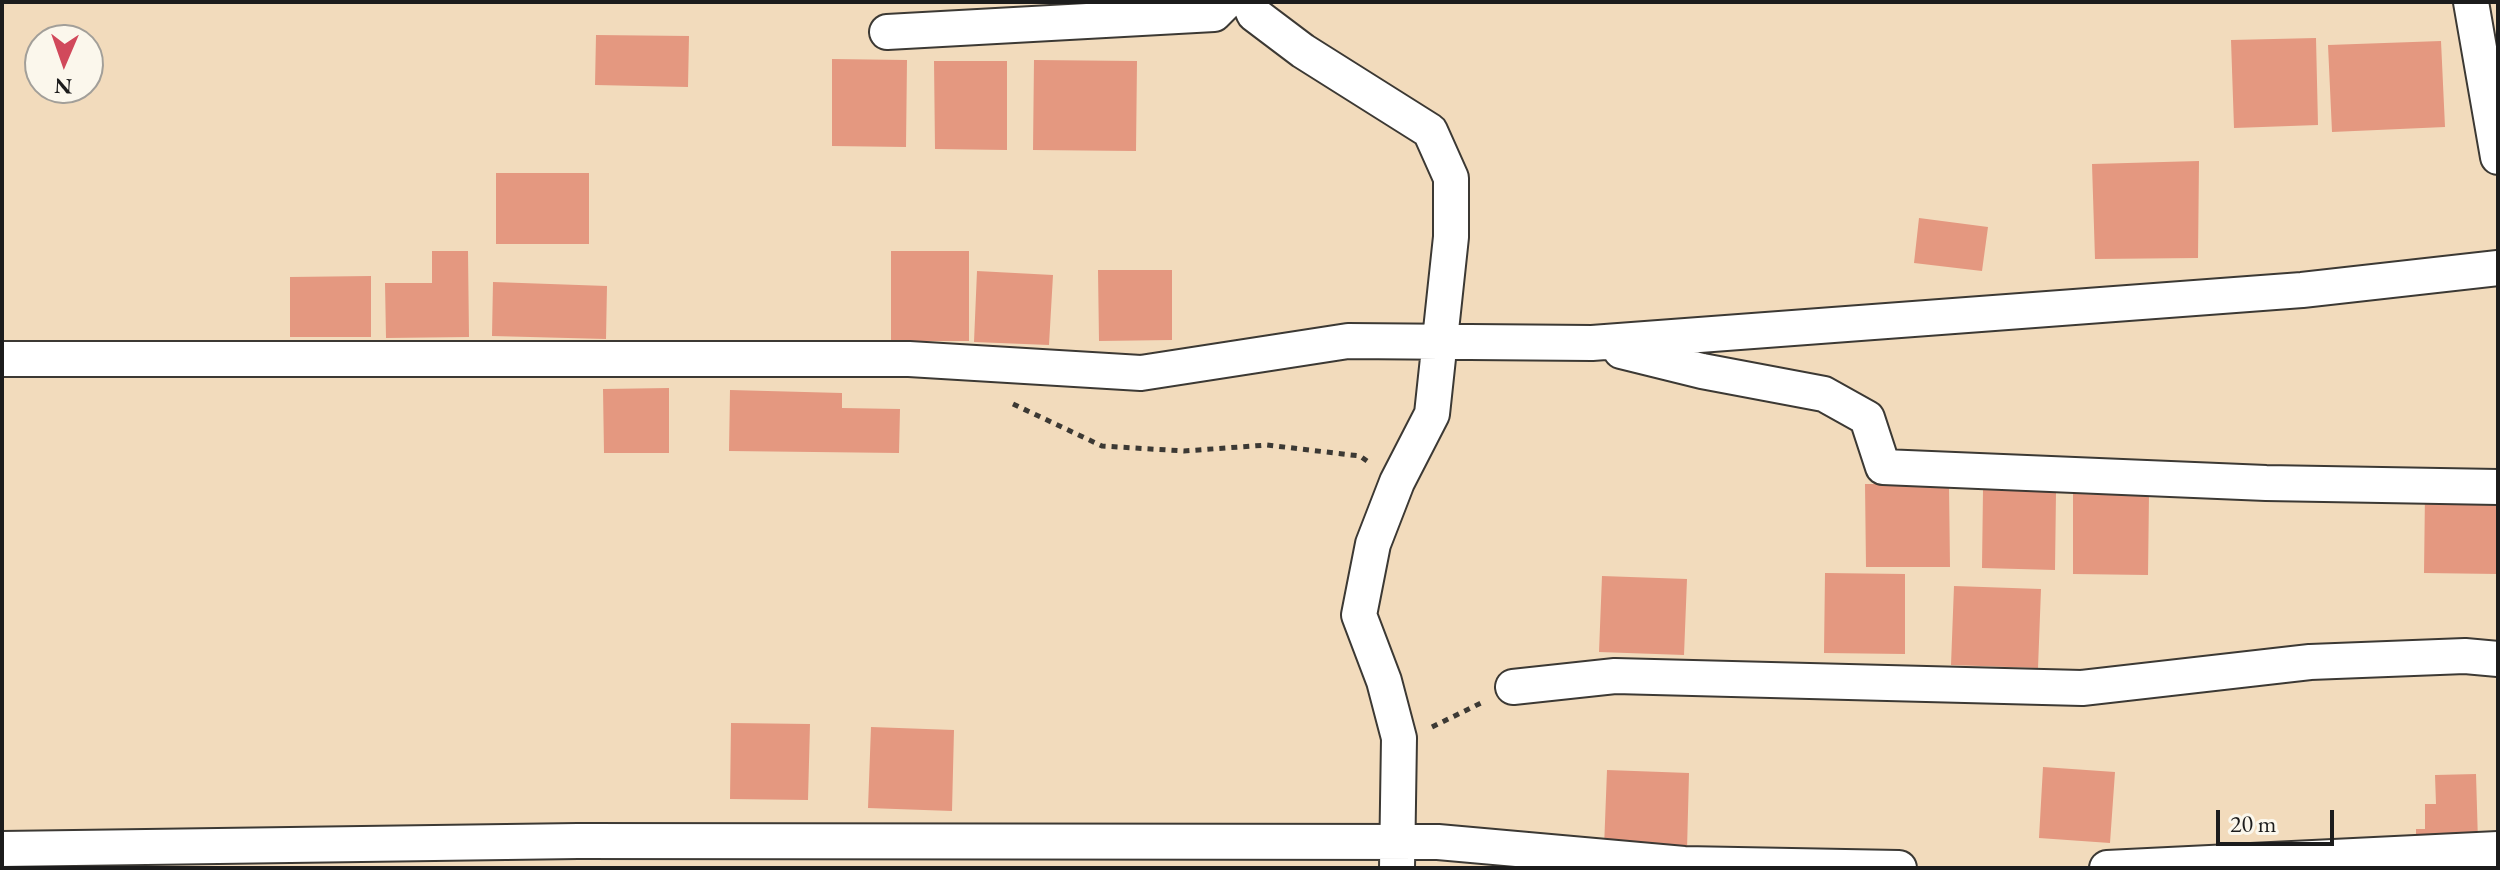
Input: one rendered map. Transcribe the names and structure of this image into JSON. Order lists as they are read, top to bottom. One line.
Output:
{"scale_bar":"20 m","north":"bottom"}
